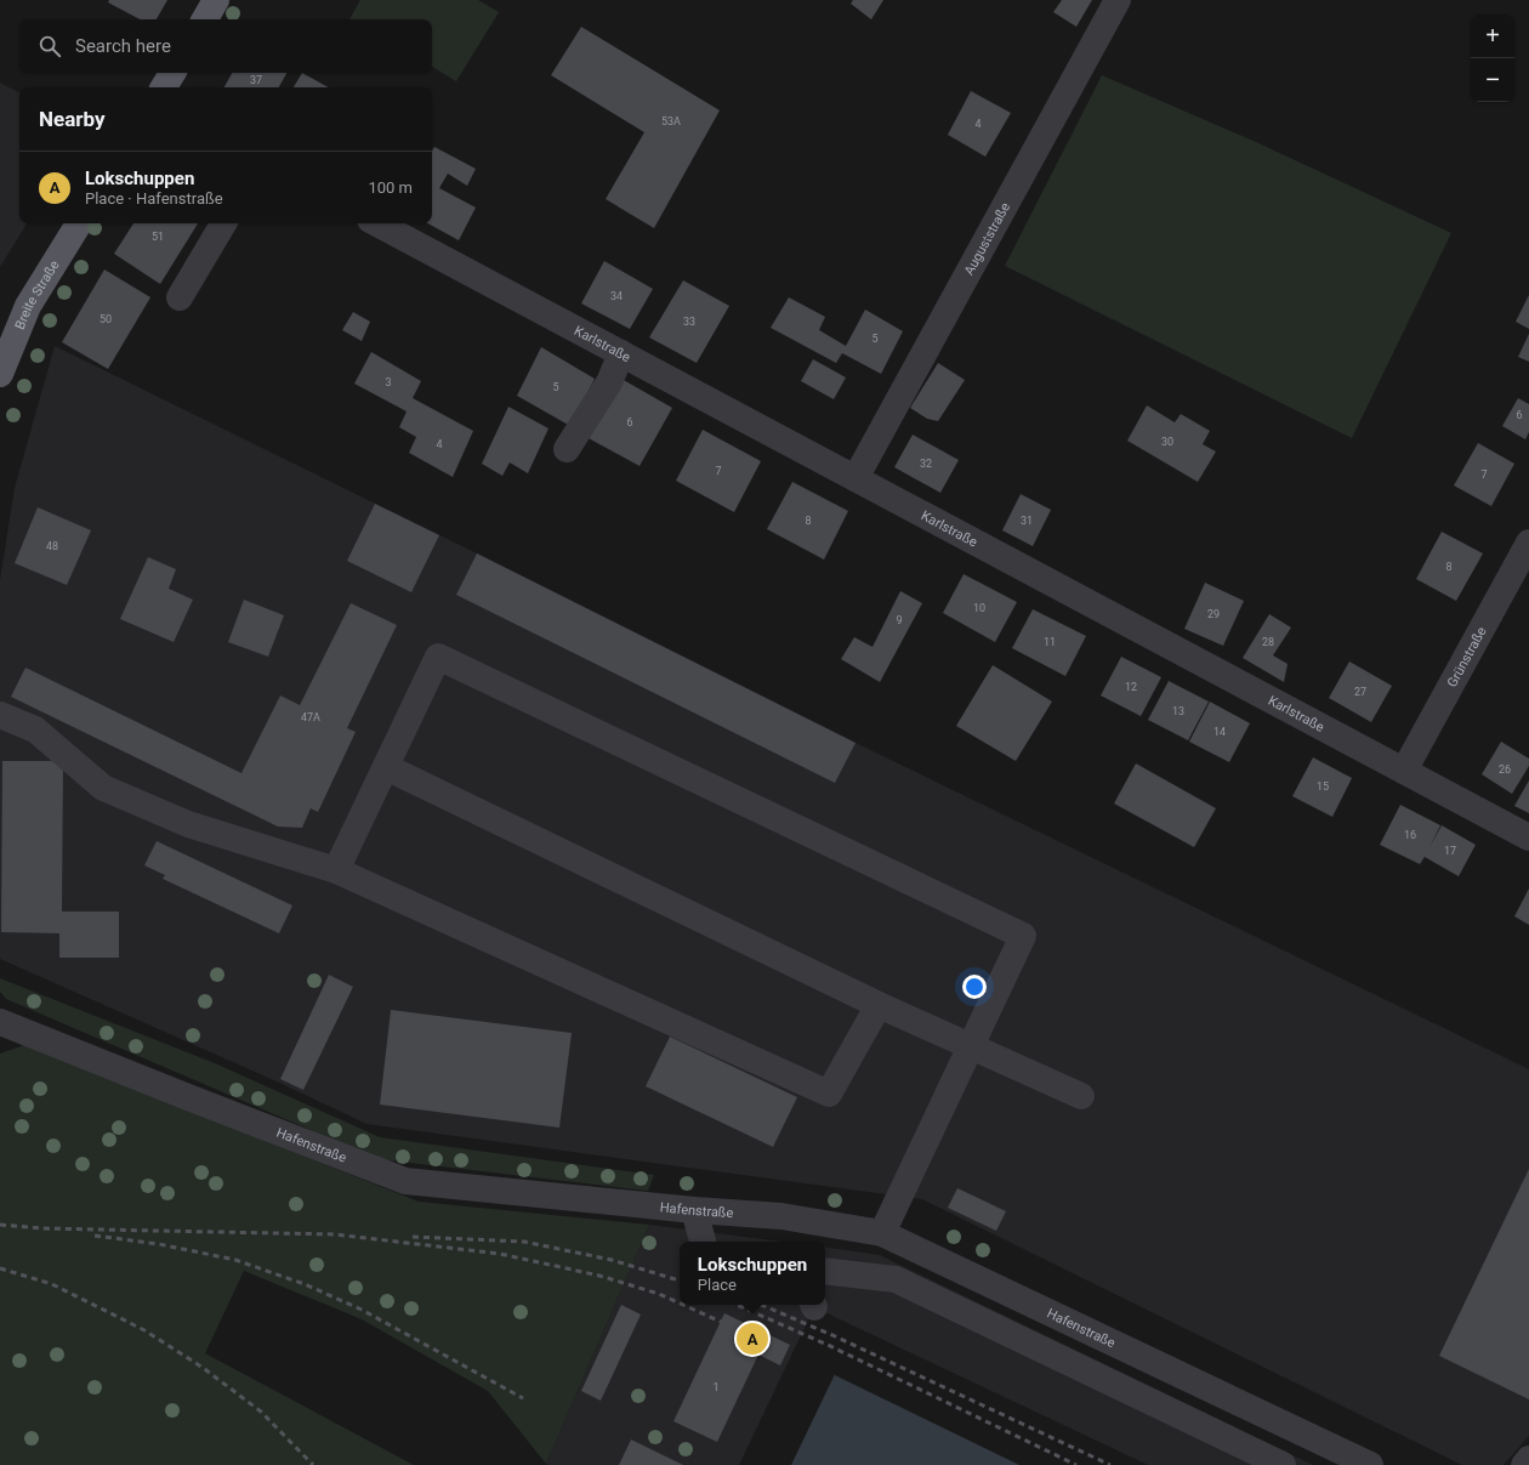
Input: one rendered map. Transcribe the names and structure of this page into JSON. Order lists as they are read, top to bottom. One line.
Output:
{"streets":{"main road":["Breite Straße"],"street":["Auguststraße","Karlstraße","Grünstraße","Hafenstraße"]},"crossings":[["Auguststraße","Karlstraße"],["Karlstraße","Grünstraße"]],"house_numbers":["37","53A","4","51","34","50","33","5","3","5","6","6","30","4","32","7","7","8","31","48","8","10","29","9","11","28","12","27","13","47A","14","26","15","16","17","1"],"page":{"map_buttons":["+","−"],"search":"Search here","heading":"Nearby","list":[{"mark":"A","name":"Lokschuppen","note":"Place · Hafenstraße","value":"100 m"}],"popup":["Lokschuppen","Place"],"pins":"A"}}
